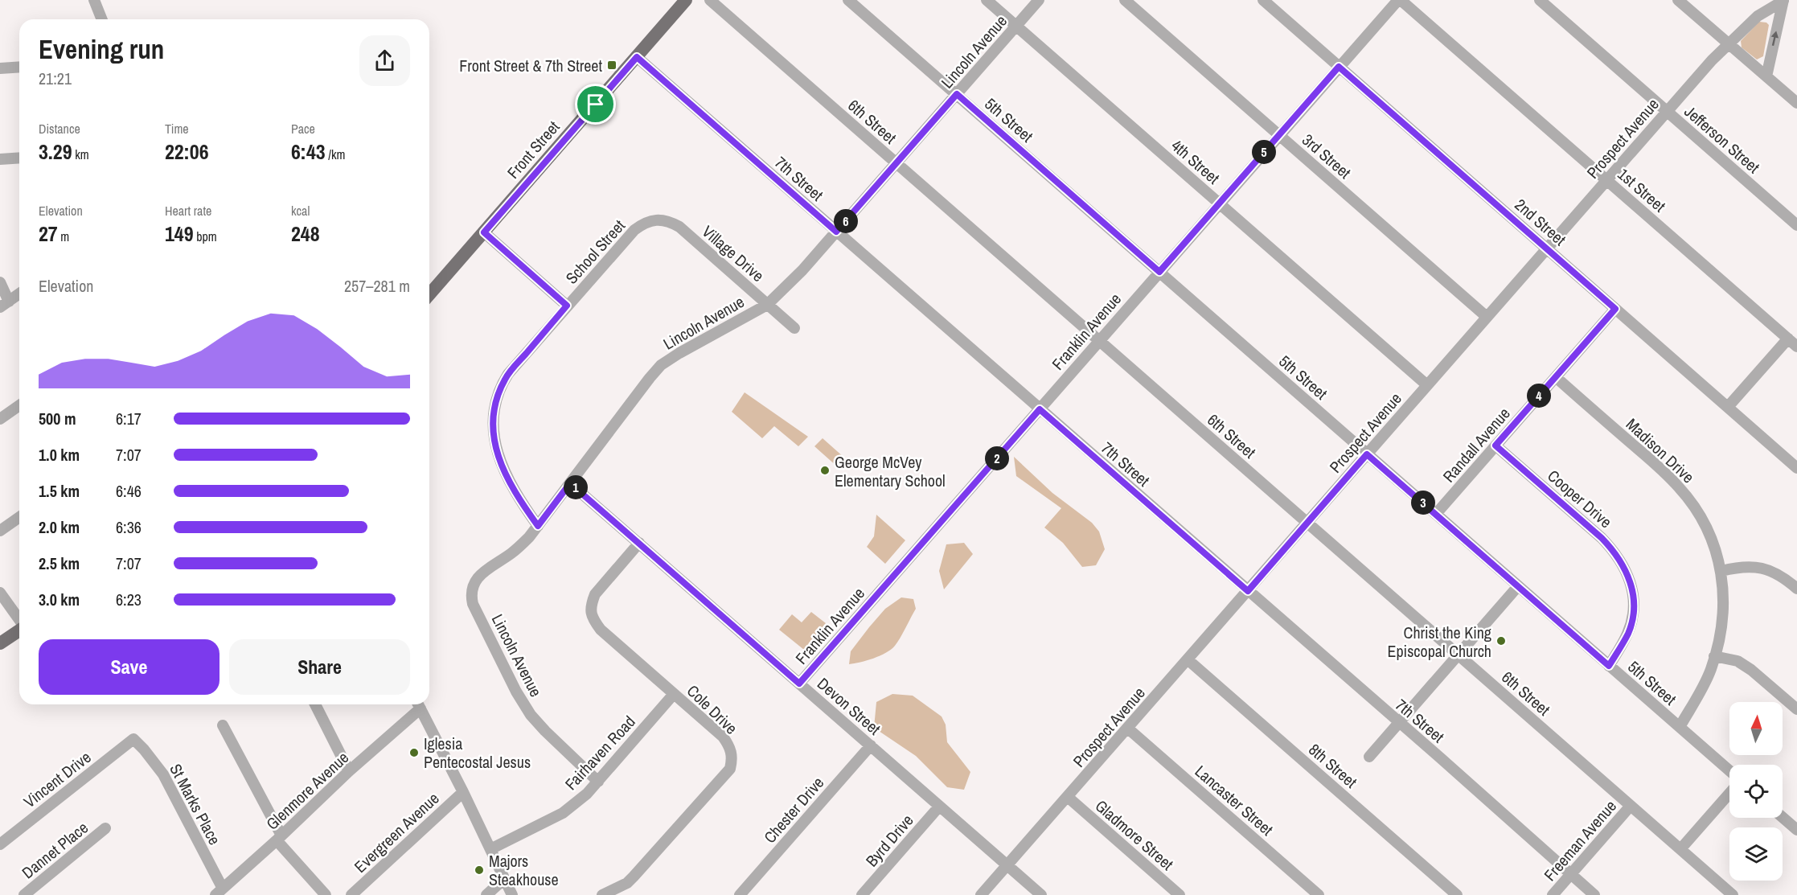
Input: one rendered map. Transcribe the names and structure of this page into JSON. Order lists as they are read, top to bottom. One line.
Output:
{"streets":{"main road":["Front Street"],"street":["Lincoln Avenue","5th Street","6th Street","Prospect Avenue","Jefferson Street","3rd Street","4th Street","7th Street","1st Street","2nd Street","School Street","Village Drive","Franklin Avenue","Randall Avenue","Madison Drive","Cooper Drive","Devon Street","Cole Drive","Fairhaven Road","8th Street","Vincent Drive","Glenmore Avenue","Lancaster Street","St Marks Place","Chester Drive","Evergreen Avenue","Gladmore Street","Byrd Drive","Freeman Avenue","Dannet Place"]},"crossings":[["Lincoln Avenue","5th Street"],["Lincoln Avenue","6th Street"],["Lincoln Avenue","4th Street"],["Lincoln Avenue","7th Street"],["Lincoln Avenue","School Street"],["Lincoln Avenue","Village Drive"],["Lincoln Avenue","Devon Street"],["Lincoln Avenue","Fairhaven Road"],["5th Street","Prospect Avenue"],["5th Street","Franklin Avenue"],["5th Street","Randall Avenue"],["5th Street","Madison Drive"],["5th Street","Cooper Drive"],["6th Street","Prospect Avenue"],["6th Street","Franklin Avenue"],["6th Street","Freeman Avenue"],["Prospect Avenue","Jefferson Street"],["Prospect Avenue","3rd Street"],["Prospect Avenue","4th Street"],["Prospect Avenue","7th Street"],["Prospect Avenue","1st Street"],["Prospect Avenue","2nd Street"],["Prospect Avenue","Devon Street"],["Prospect Avenue","8th Street"],["Prospect Avenue","Lancaster Street"],["Prospect Avenue","Gladmore Street"],["Front Street","7th Street"],["3rd Street","Franklin Avenue"],["4th Street","Franklin Avenue"],["7th Street","Franklin Avenue"],["7th Street","Freeman Avenue"],["1st Street","Franklin Avenue"],["2nd Street","Franklin Avenue"],["2nd Street","Randall Avenue"],["School Street","Village Drive"],["Franklin Avenue","Devon Street"],["Randall Avenue","Madison Drive"],["Randall Avenue","Cooper Drive"],["Devon Street","Cole Drive"],["Devon Street","Chester Drive"],["Devon Street","Byrd Drive"],["Cole Drive","Fairhaven Road"],["Vincent Drive","St Marks Place"],["Glenmore Avenue","St Marks Place"]],"places":{"transit":["Front Street & 7th Street"],"other":["George McVey Elementary School","Christ the King Episcopal Church","Iglesia Pentecostal Jesus","Majors Steakhouse"]},"north":"top","page":{"heading":["Evening run","21:21"],"stats":[["Distance","3.29 km"],["Time","22:06"],["Pace","6:43 /km"],["Elevation","27 m"],["Heart rate","149 bpm"],["kcal","248"]],"pins":["5","6","4","2","1","3"],"chart":["Elevation","257–281 m"],"list":[{"name":"500 m","note":"6:17"},{"name":"1.0 km","note":"7:07"},{"name":"1.5 km","note":"6:46"},{"name":"2.0 km","note":"6:36"},{"name":"2.5 km","note":"7:07"},{"name":"3.0 km","note":"6:23"}],"buttons":["Save","Share"]}}
